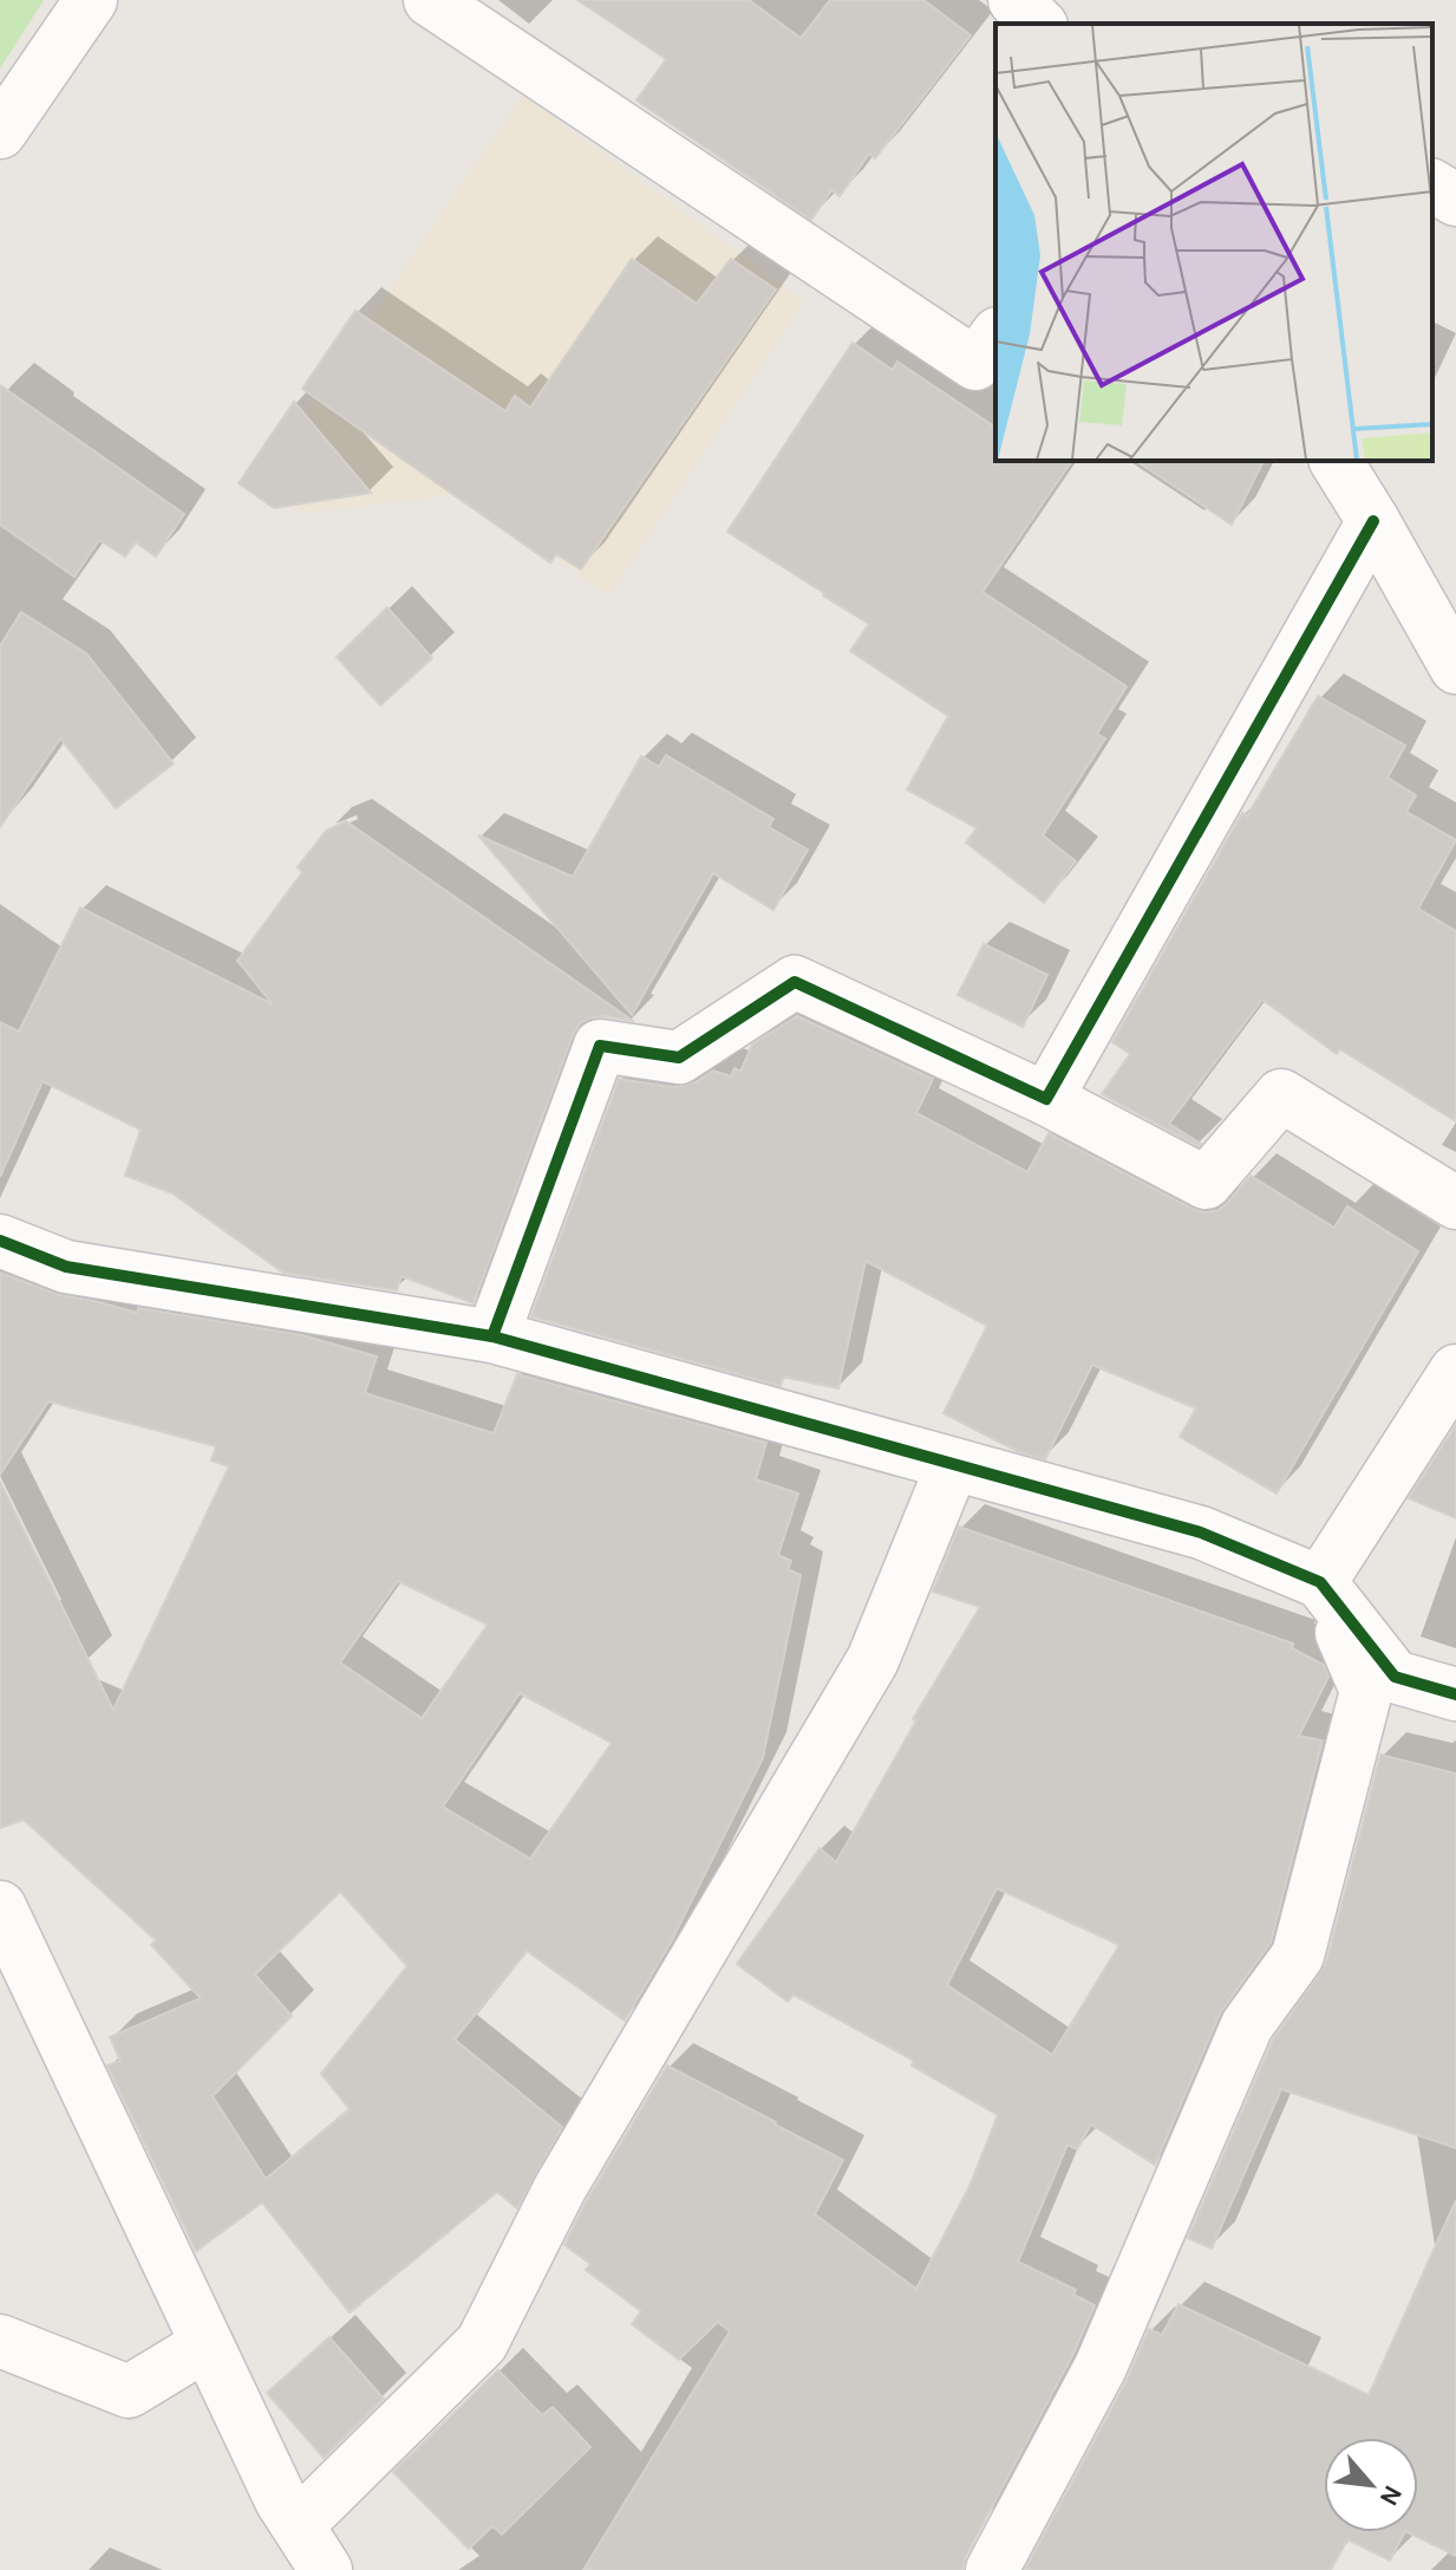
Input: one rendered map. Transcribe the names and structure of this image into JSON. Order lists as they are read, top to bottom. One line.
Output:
{"north":"bottom right"}
